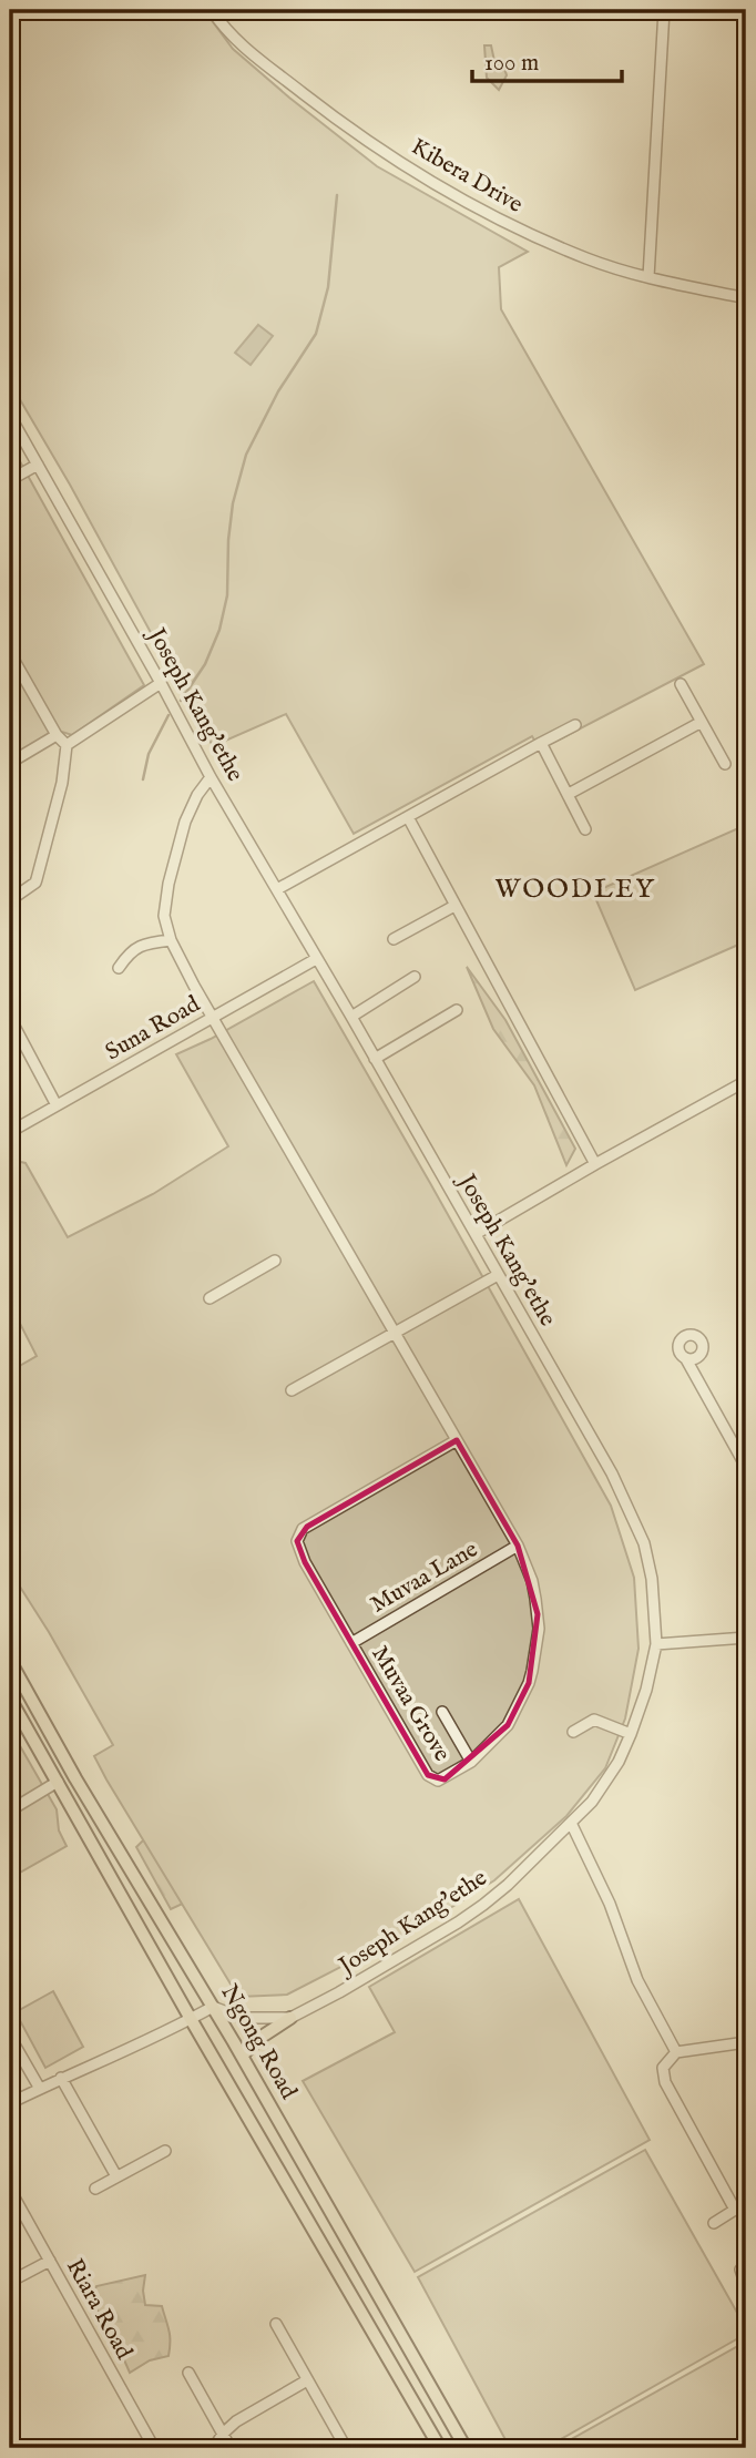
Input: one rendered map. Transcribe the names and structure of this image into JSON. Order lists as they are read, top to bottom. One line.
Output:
{"streets":{"main road":["Ngong Road"],"street":["Kibera Drive","Joseph Kang'ethe","Suna Road","Muvaa Lane","Muvaa Grove","Riara Road"]},"crossings":[["Joseph Kang'ethe","Suna Road"],["Muvaa Lane","Muvaa Grove"]],"districts":["WOODLEY"],"scale_bar":"100 m"}
